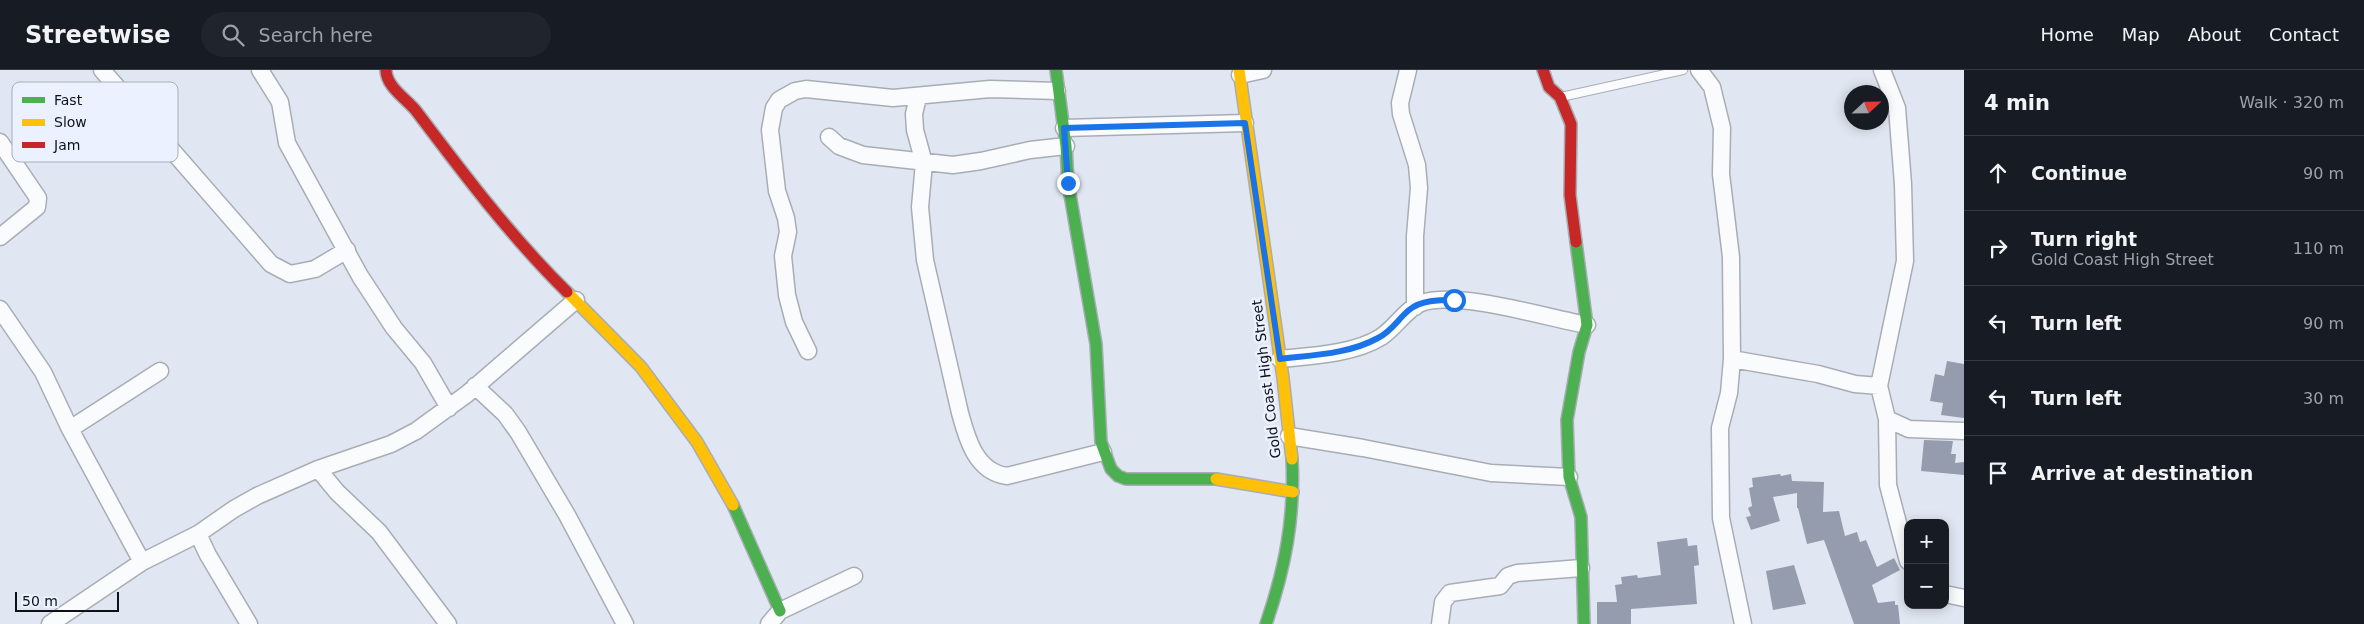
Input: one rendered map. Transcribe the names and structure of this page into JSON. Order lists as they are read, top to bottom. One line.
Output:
{"streets":{"street":["Gold Coast High Street"]},"legend":["Fast","Slow","Jam"],"scale_bar":"50 m","north":"right","page":{"header":"Streetwise","search":"Search here","nav":["Home","Map","About","Contact"],"heading":["4 min","Walk · 320 m"],"list":[["Continue","90 m"],["Turn right","Gold Coast High Street","110 m"],["Turn left","90 m"],["Turn left","30 m"],"Arrive at destination"],"map_buttons":["+","−"],"scale":"50 m"}}
